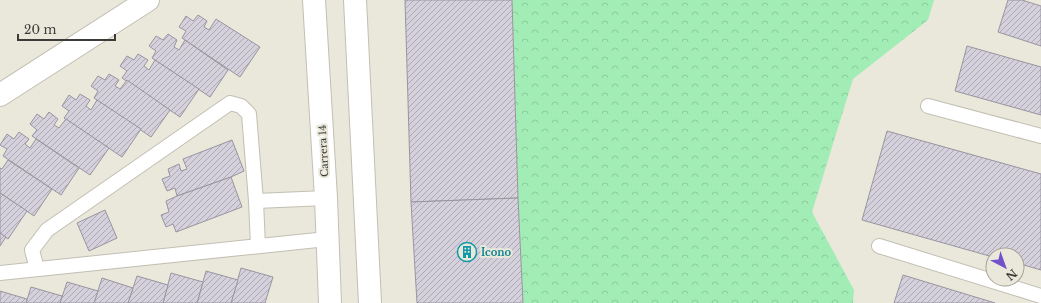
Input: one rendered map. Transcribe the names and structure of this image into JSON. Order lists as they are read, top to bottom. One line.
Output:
{"streets":{"main road":["Carrera 14"]},"places":{"building":["Icono"]},"scale_bar":"20 m","north":"bottom right"}
